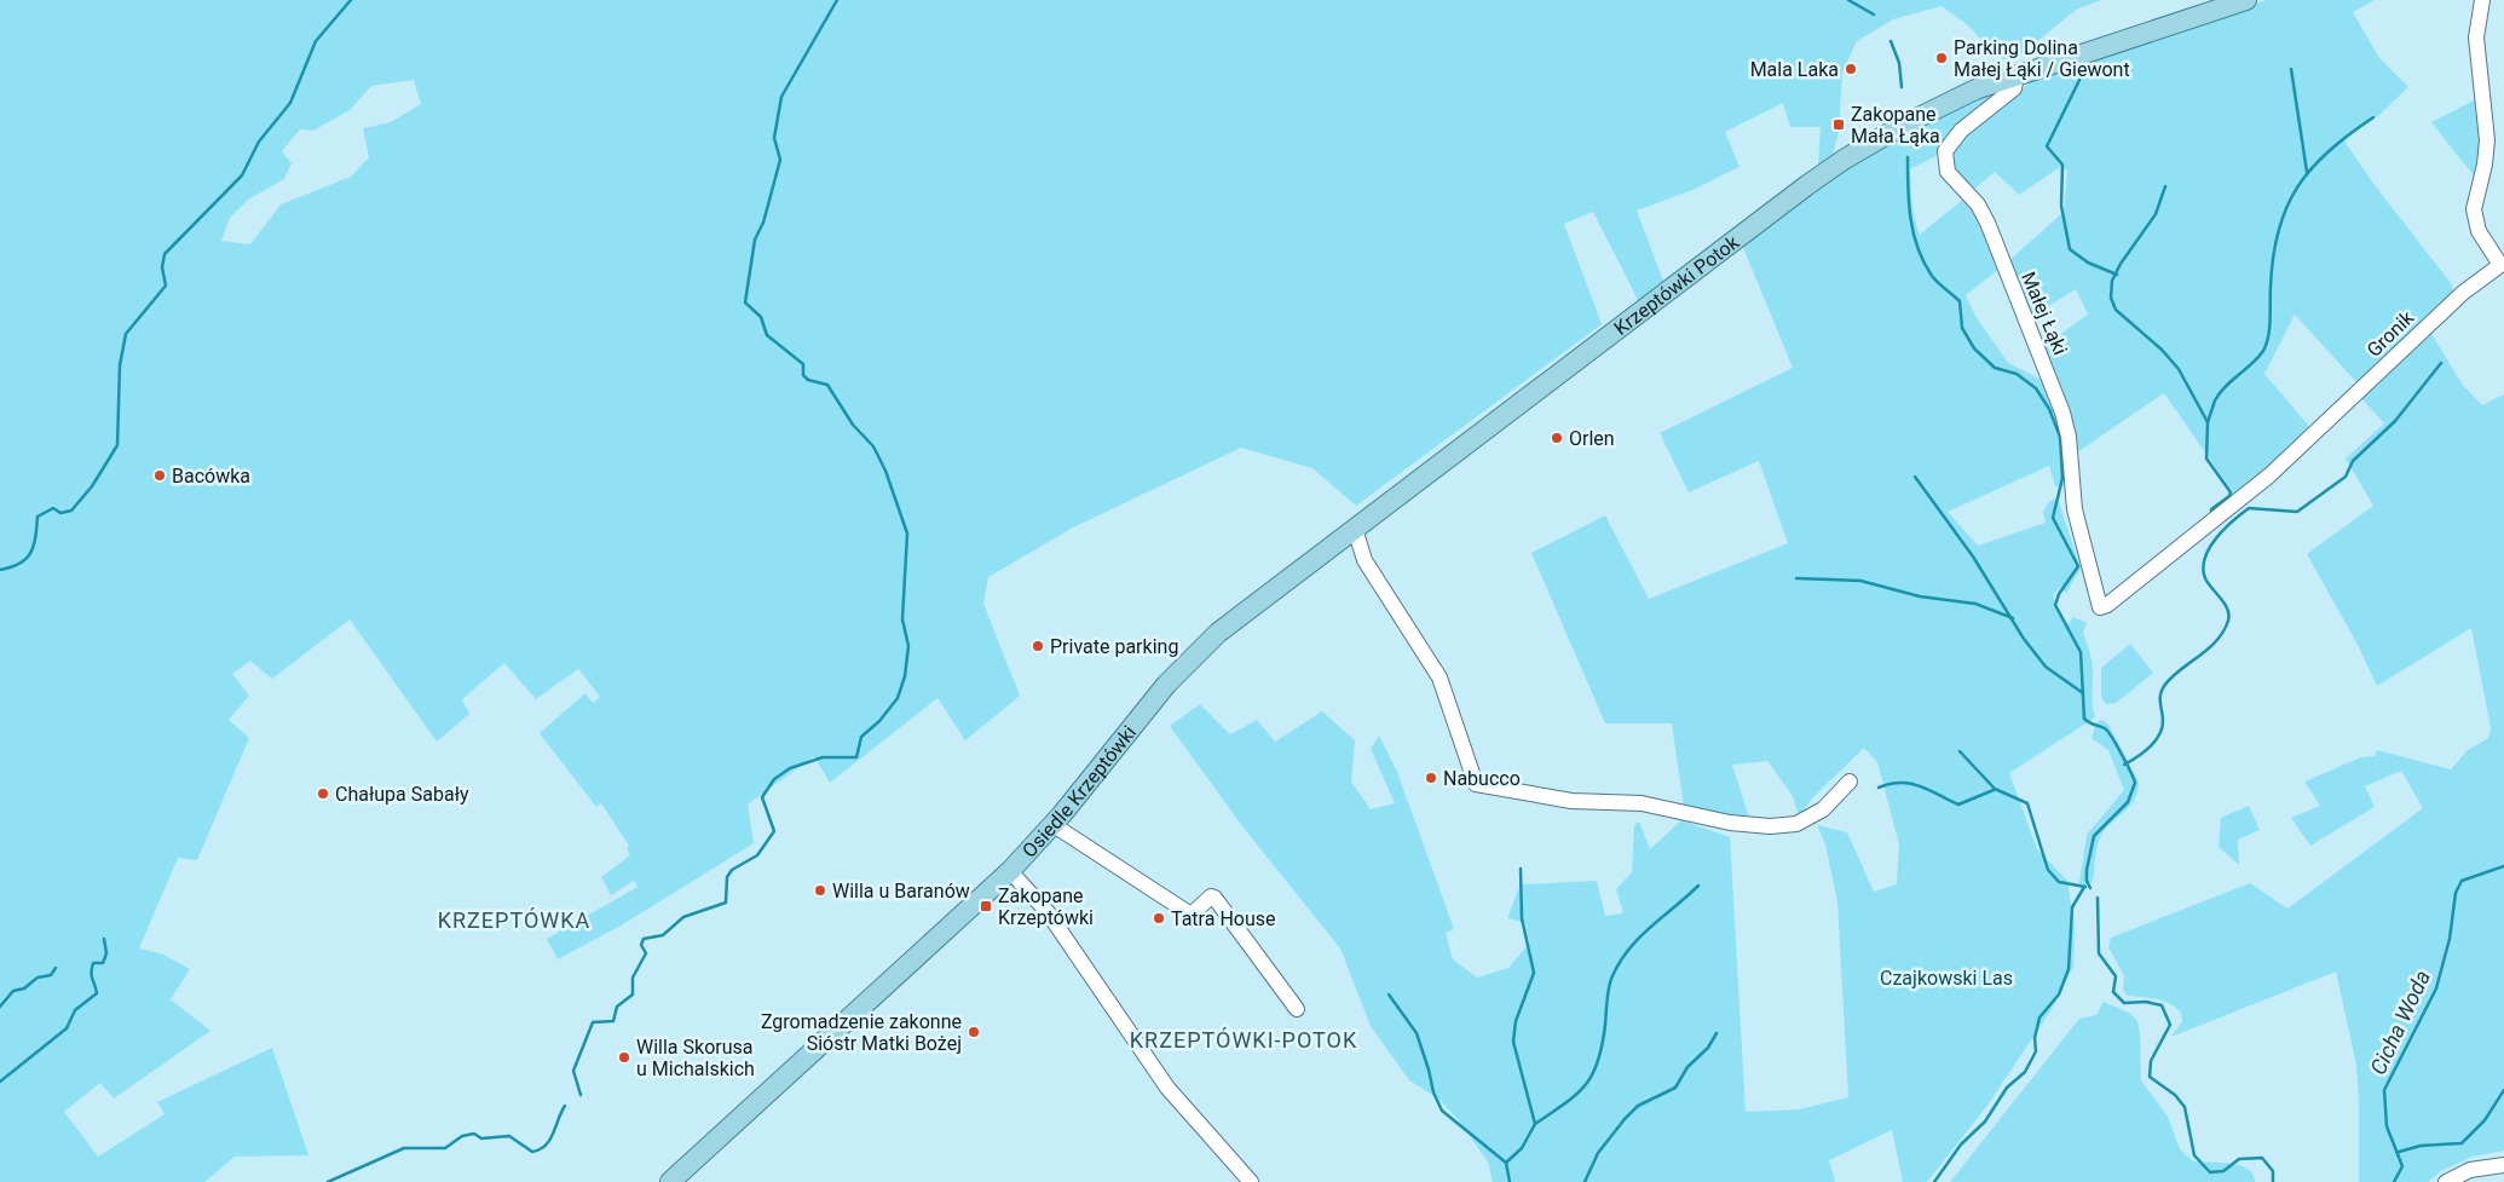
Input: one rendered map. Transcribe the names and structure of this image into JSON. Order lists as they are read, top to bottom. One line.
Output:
{"streets":{"main road":["Krzeptówki Potok","Osiedle Krzeptówki"],"street":["Małej Łąki","Gronik"]},"crossings":[["Krzeptówki Potok","Małej Łąki"],["Krzeptówki Potok","Osiedle Krzeptówki"],["Małej Łąki","Gronik"]],"districts":["KRZEPTÓWKA","KRZEPTÓWKI-POTOK"],"water":["Cicha Woda"],"parks":["Czajkowski Las"],"places":{"other":["Parking Dolina Małej Łąki / Giewont","Mala Laka","Orlen","Bacówka","Private parking","Nabucco","Chałupa Sabały","Willa u Baranów","Tatra House","Zgromadzenie zakonne Sióstr Matki Bożej","Willa Skorusa u Michalskich"],"transit":["Zakopane Mała Łąka","Zakopane Krzeptówki"]}}
